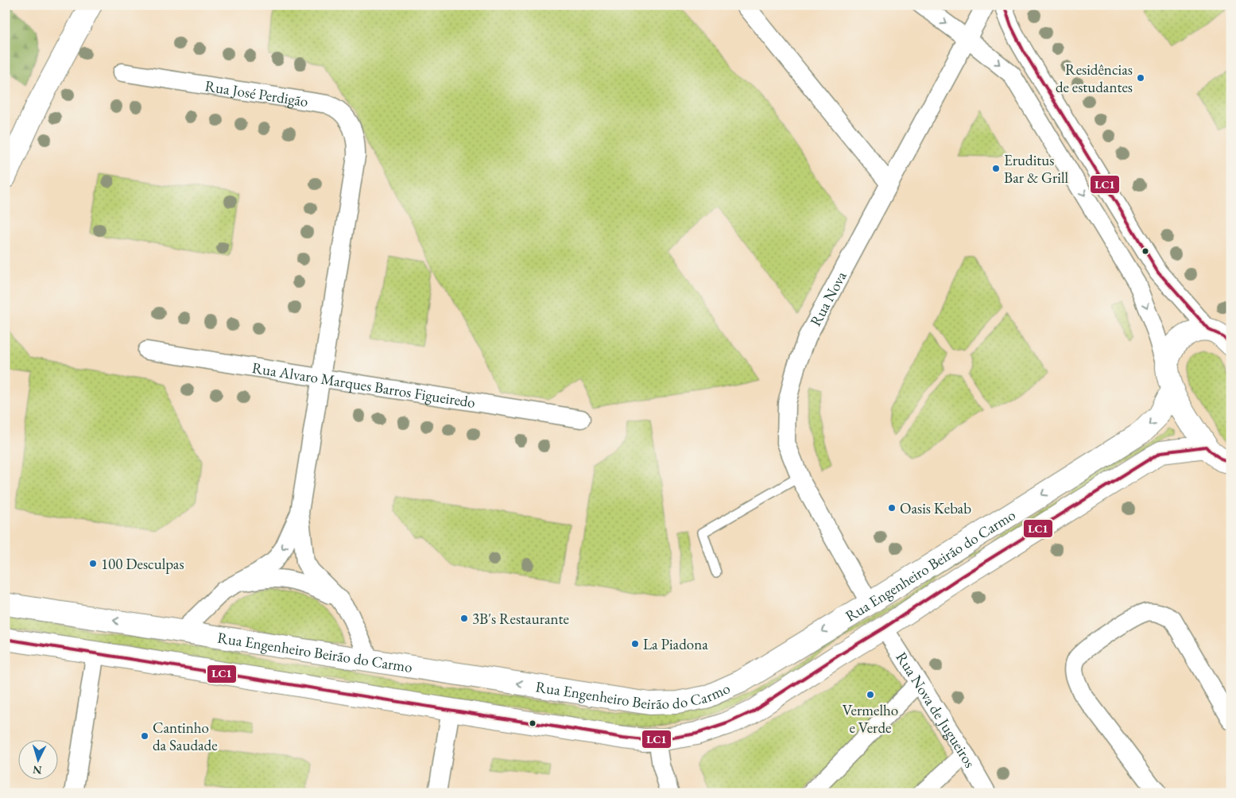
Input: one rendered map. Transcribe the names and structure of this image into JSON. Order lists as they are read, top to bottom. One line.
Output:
{"streets":{"street":["Rua José Perdigão","Rua Nova","Rua Alvaro Marques Barros Figueiredo","Rua Engenheiro Beirão do Carmo","Rua Nova de Jugueiros"]},"crossings":[["Rua José Perdigão","Rua Alvaro Marques Barros Figueiredo"],["Rua Nova","Rua Engenheiro Beirão do Carmo"],["Rua Engenheiro Beirão do Carmo","Rua Nova de Jugueiros"]],"places":["Residências de estudantes","Eruditus Bar & Grill","Oasis Kebab","100 Desculpas","3B's Restaurante","La Piadona","Vermelho e Verde","Cantinho da Saudade"],"lines":["transit line LC1"],"north":"bottom"}
